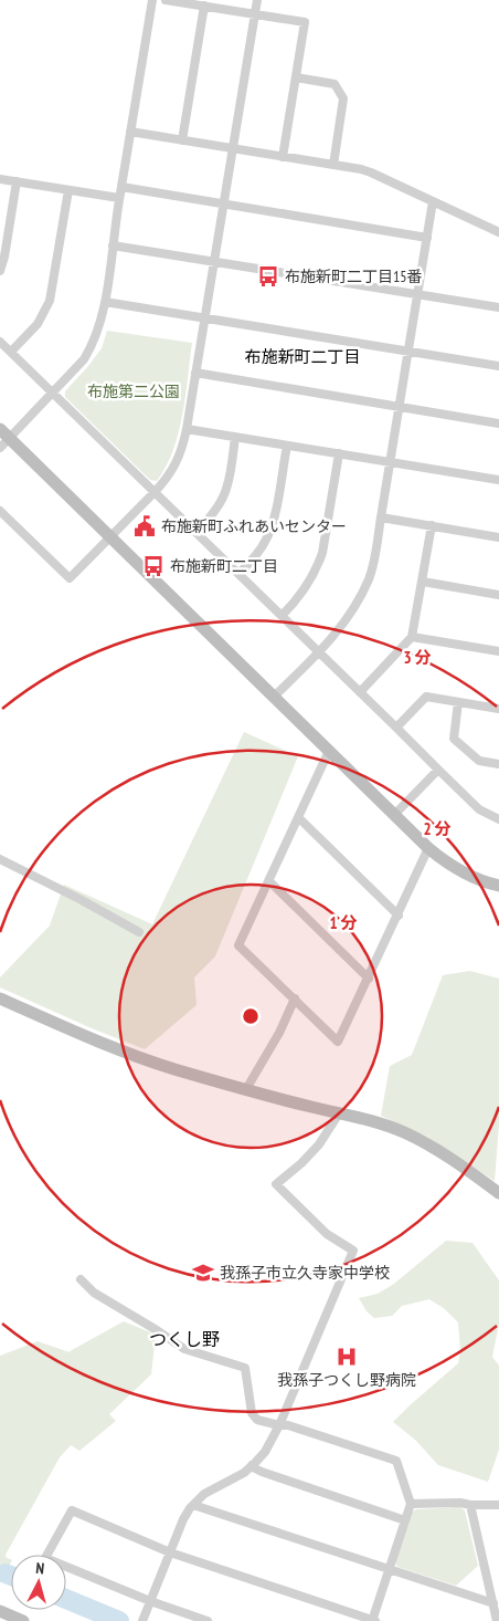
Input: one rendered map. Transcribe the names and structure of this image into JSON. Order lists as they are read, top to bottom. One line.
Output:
{"districts":["布施新町二丁目","つくし野"],"parks":["布施第二公園"],"places":{"bus stop":["布施新町二丁目15番","布施新町二丁目"],"public building":["布施新町ふれあいセンター"],"school or university":["我孫子市立久寺家中学校"],"hospital":["我孫子つくし野病院"]},"north":"top","rings":["3 分","2 分","1 分"]}
